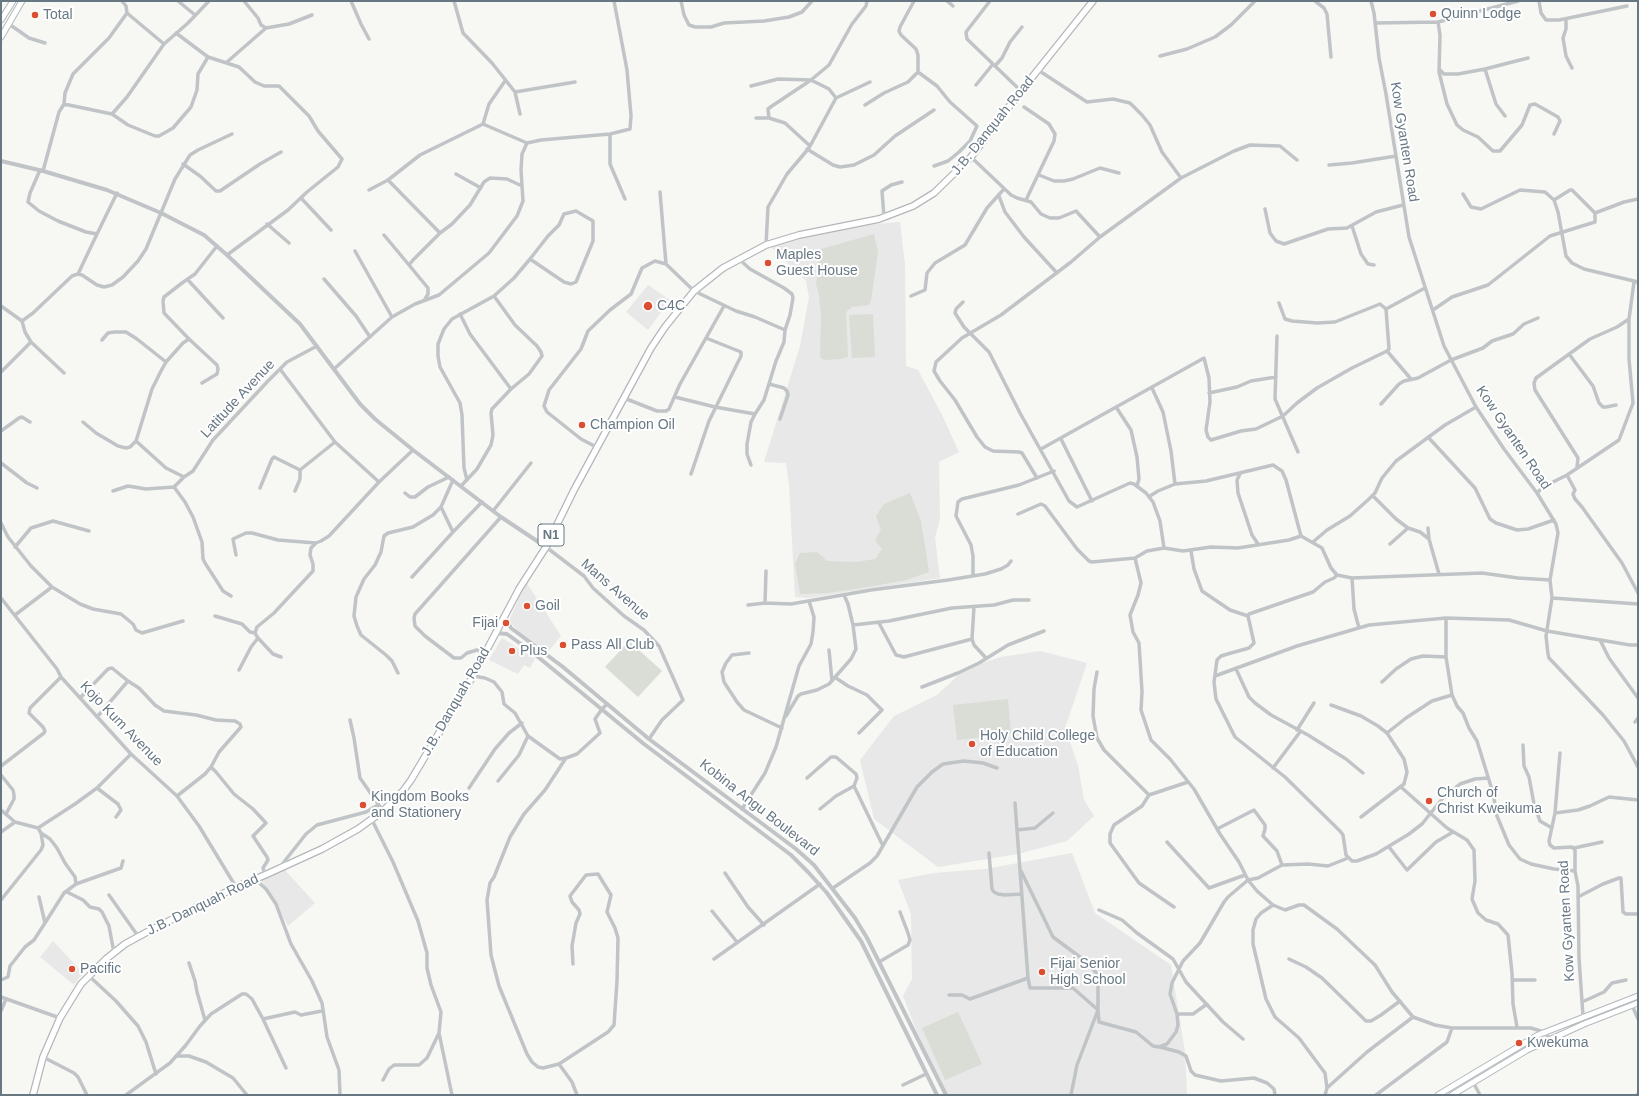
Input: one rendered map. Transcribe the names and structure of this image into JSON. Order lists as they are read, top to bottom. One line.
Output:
{"streets":{"highway":["J.B. Danquah Road","N1"],"street":["Kow Gyanten Road","Latitude Avenue","Mans Avenue","Kojo Kum Avenue","Kobina Angu Boulevard"]},"crossings":[["J.B. Danquah Road","Mans Avenue"],["J.B. Danquah Road","Kojo Kum Avenue"],["J.B. Danquah Road","Kobina Angu Boulevard"],["Mans Avenue","Kobina Angu Boulevard"]],"places":["Quinn Lodge","Total","Maples Guest House","C4C","Champion Oil","Goil","Fijai","Pass All Club","Plus","Holy Child College of Education","Church of Christ Kweikuma","Kingdom Books and Stationery","Pacific","Fijai Senior High School","Kwekuma"]}
